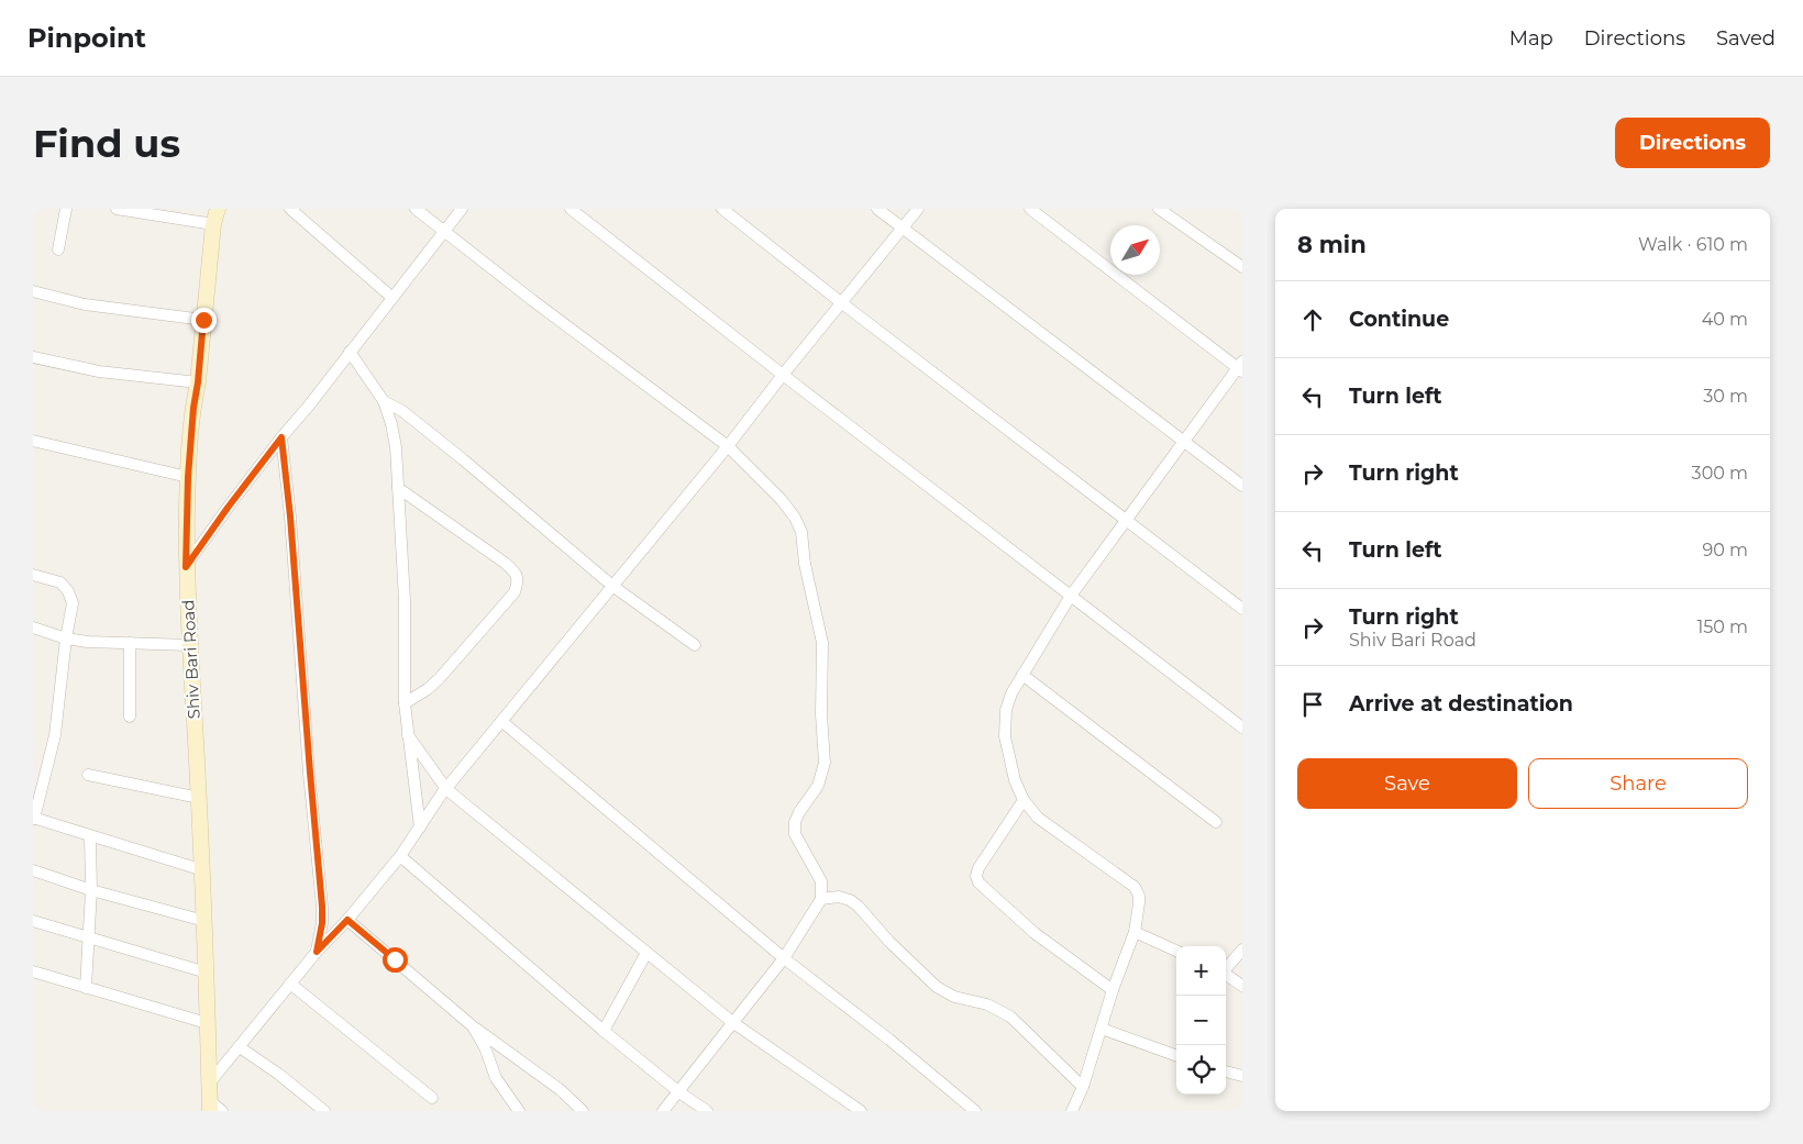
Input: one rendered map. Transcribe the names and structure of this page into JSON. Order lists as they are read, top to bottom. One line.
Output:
{"streets":{"street":["Shiv Bari Road"]},"north":"top right","page":{"header":"Pinpoint","nav":["Map","Directions","Saved"],"buttons":["Directions",["Save","Share"]],"title":"Find us","heading":["8 min","Walk · 610 m"],"list":[["Continue","40 m"],["Turn left","30 m"],["Turn right","300 m"],["Turn left","90 m"],["Turn right","Shiv Bari Road","150 m"],"Arrive at destination"],"map_buttons":["+","−"]}}
